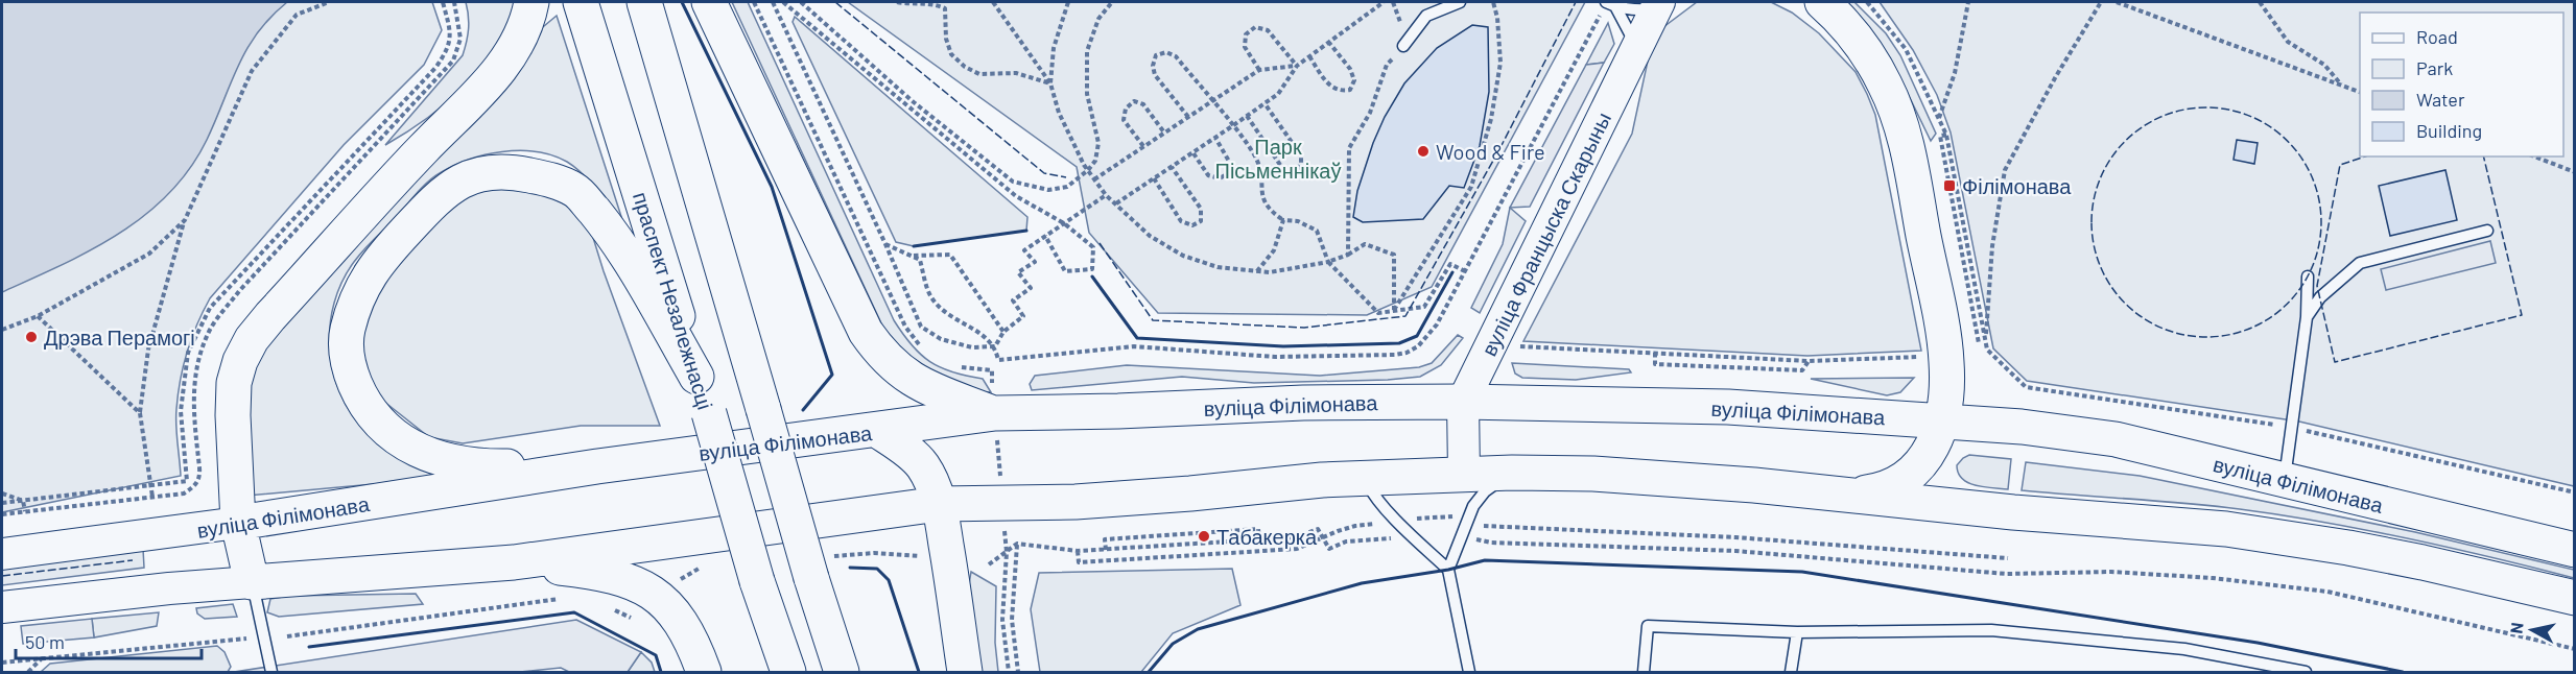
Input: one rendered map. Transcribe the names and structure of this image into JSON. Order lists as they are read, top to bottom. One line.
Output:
{"streets":{"main road":["вуліца Францыска Скарыны","праспект Незалежнасці","вуліца Філімонава"]},"crossings":[["вуліца Францыска Скарыны","вуліца Філімонава"]],"parks":["Парк Пісьменнікаў"],"places":{"other":["Wood & Fire","Дрэва Перамогі","Табакерка"],"transit":["Філімонава"]},"legend":["Road","Park","Water","Building"],"scale_bar":"50 m","north":"left"}
